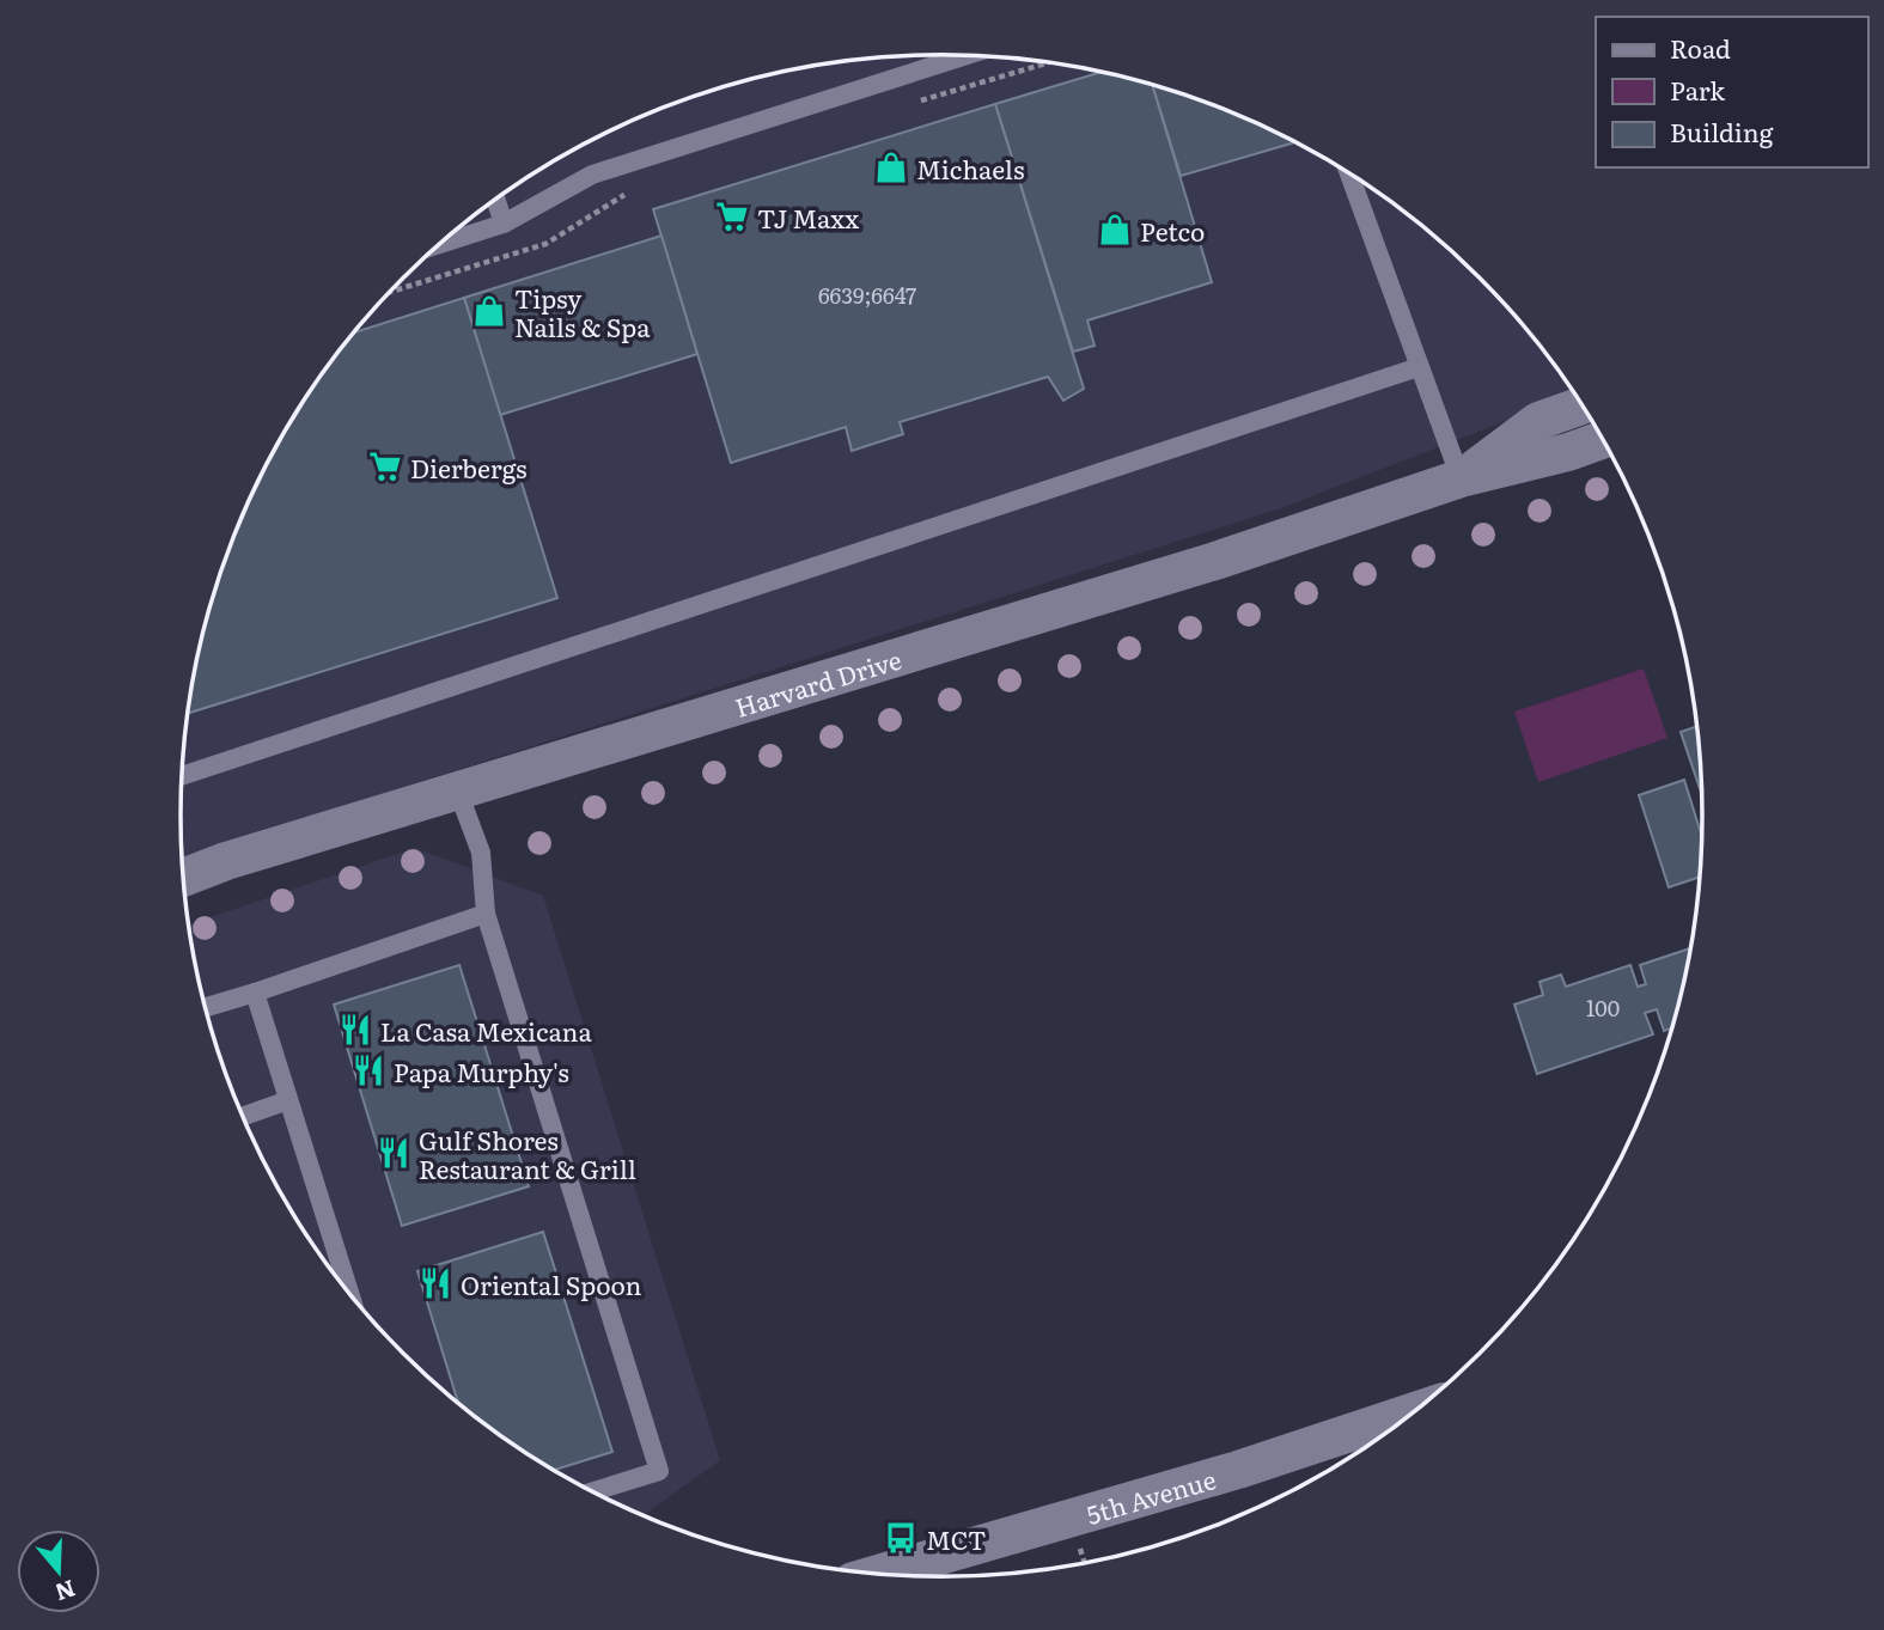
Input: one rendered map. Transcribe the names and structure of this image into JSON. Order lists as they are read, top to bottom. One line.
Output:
{"streets":{"street":["Harvard Drive","5th Avenue"]},"places":{"shop":["Michaels","Petco","Tipsy Nails & Spa"],"supermarket":["TJ Maxx","Dierbergs"],"restaurant":["La Casa Mexicana","Papa Murphy's","Gulf Shores Restaurant & Grill","Oriental Spoon"],"bus stop":["MCT"]},"house_numbers":["6639;6647","100"],"legend":["Road","Park","Building"],"north":"bottom"}
